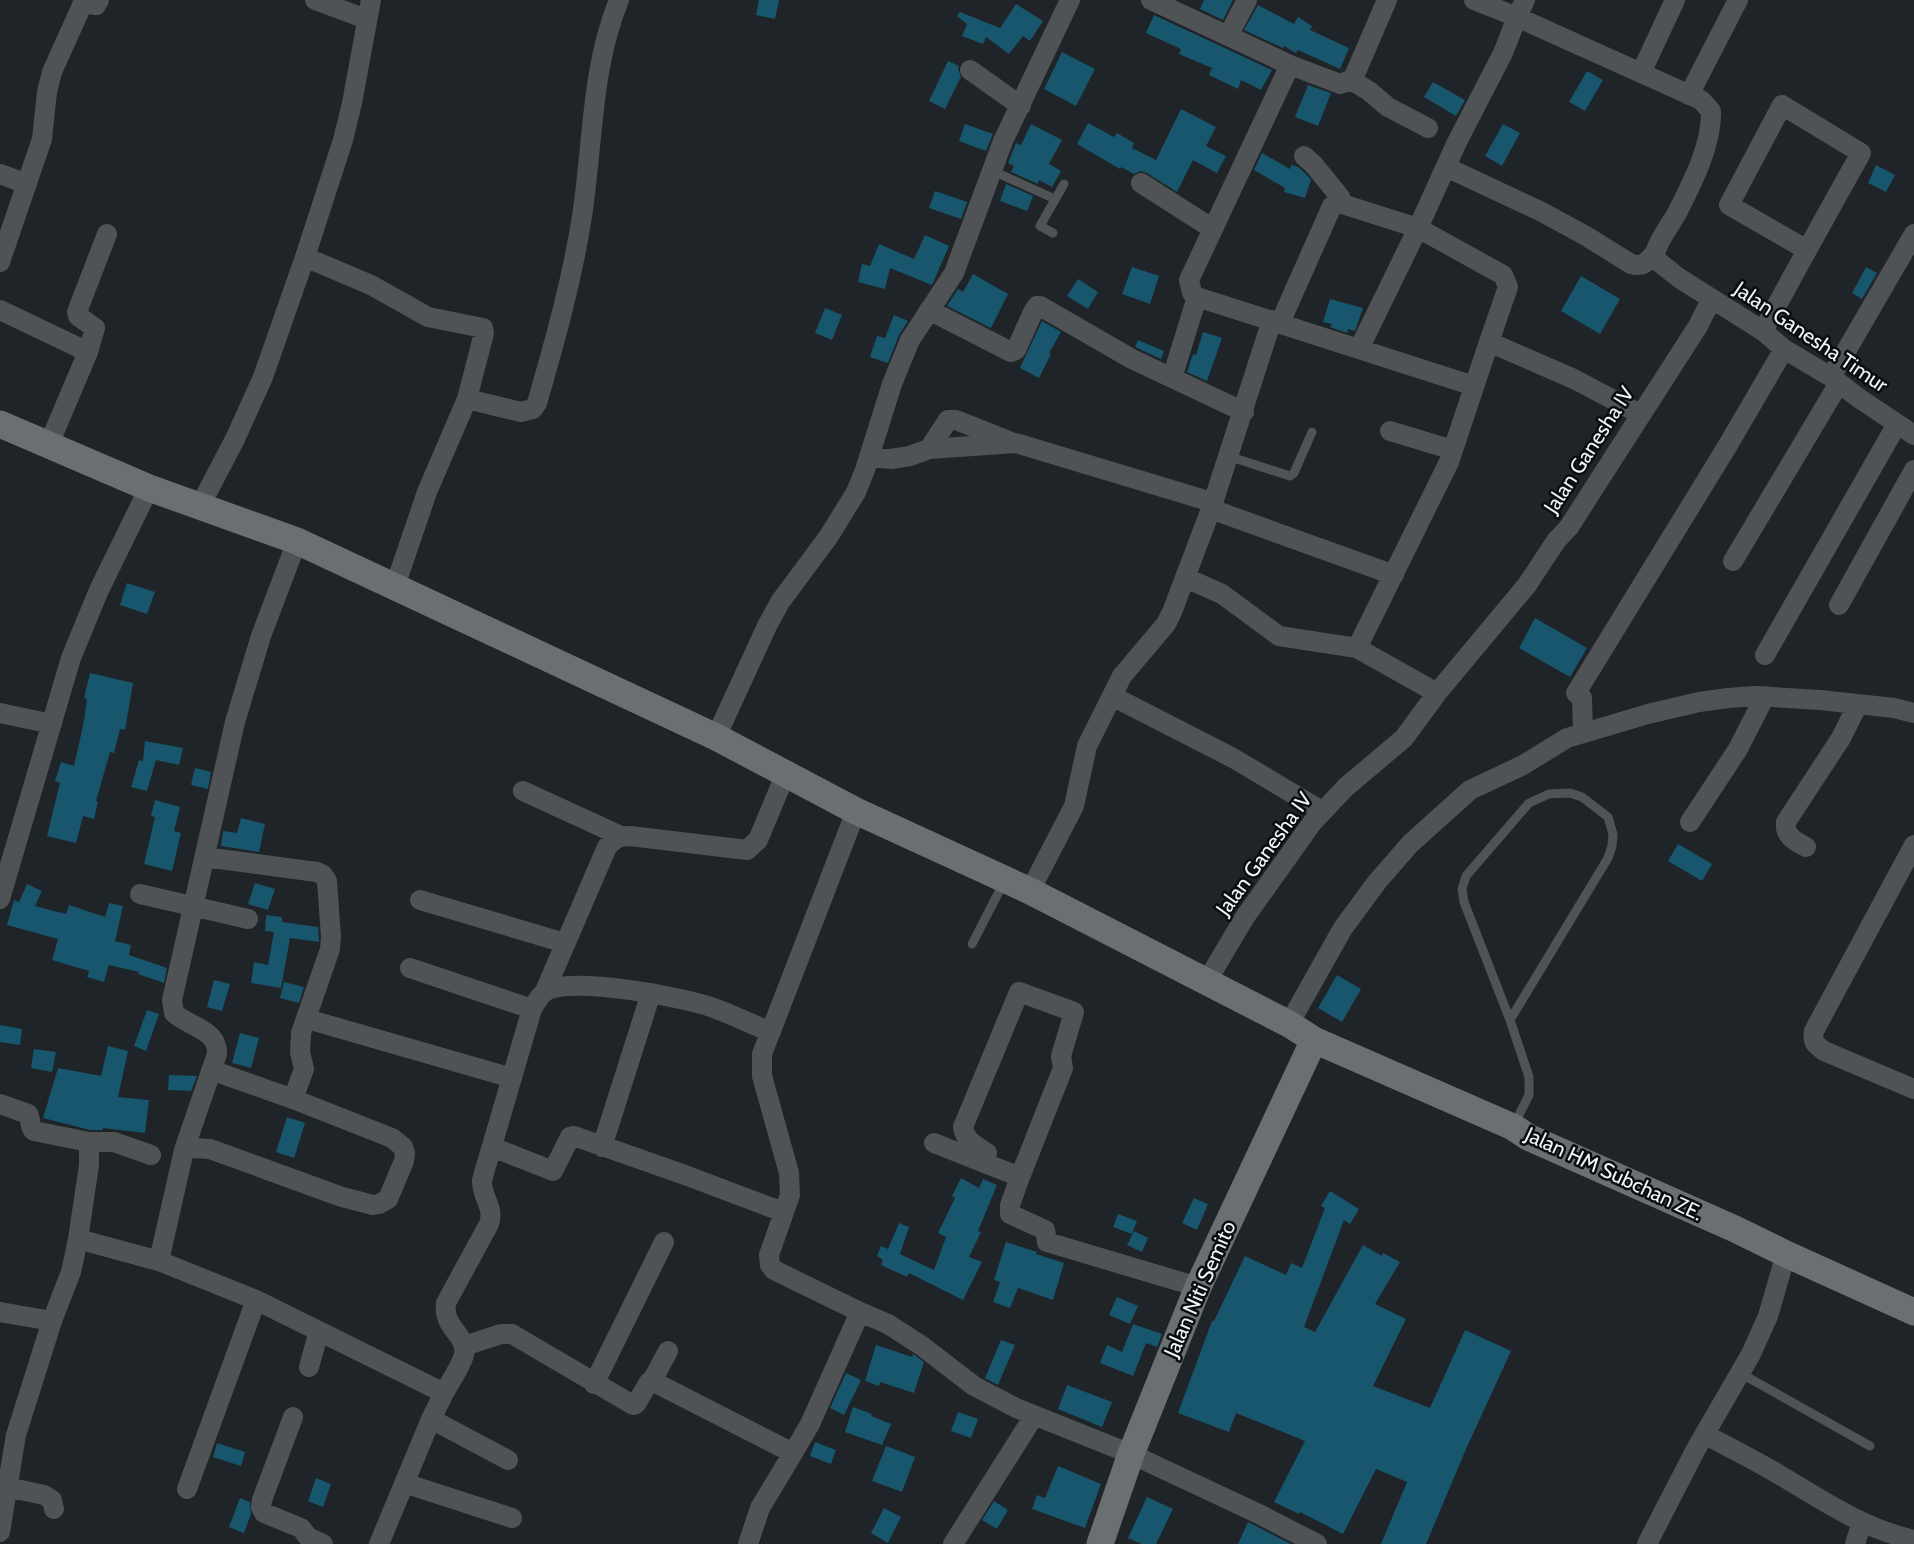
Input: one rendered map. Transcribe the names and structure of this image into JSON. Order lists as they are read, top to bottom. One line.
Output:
{"streets":{"street":["Jalan Ganesha Timur","Jalan Ganesha IV","Jalan HM Subchan ZE.","Jalan Niti Semito"]},"crossings":[["Jalan Ganesha Timur","Jalan Ganesha IV"],["Jalan Ganesha IV","Jalan HM Subchan ZE."],["Jalan HM Subchan ZE.","Jalan Niti Semito"]]}
